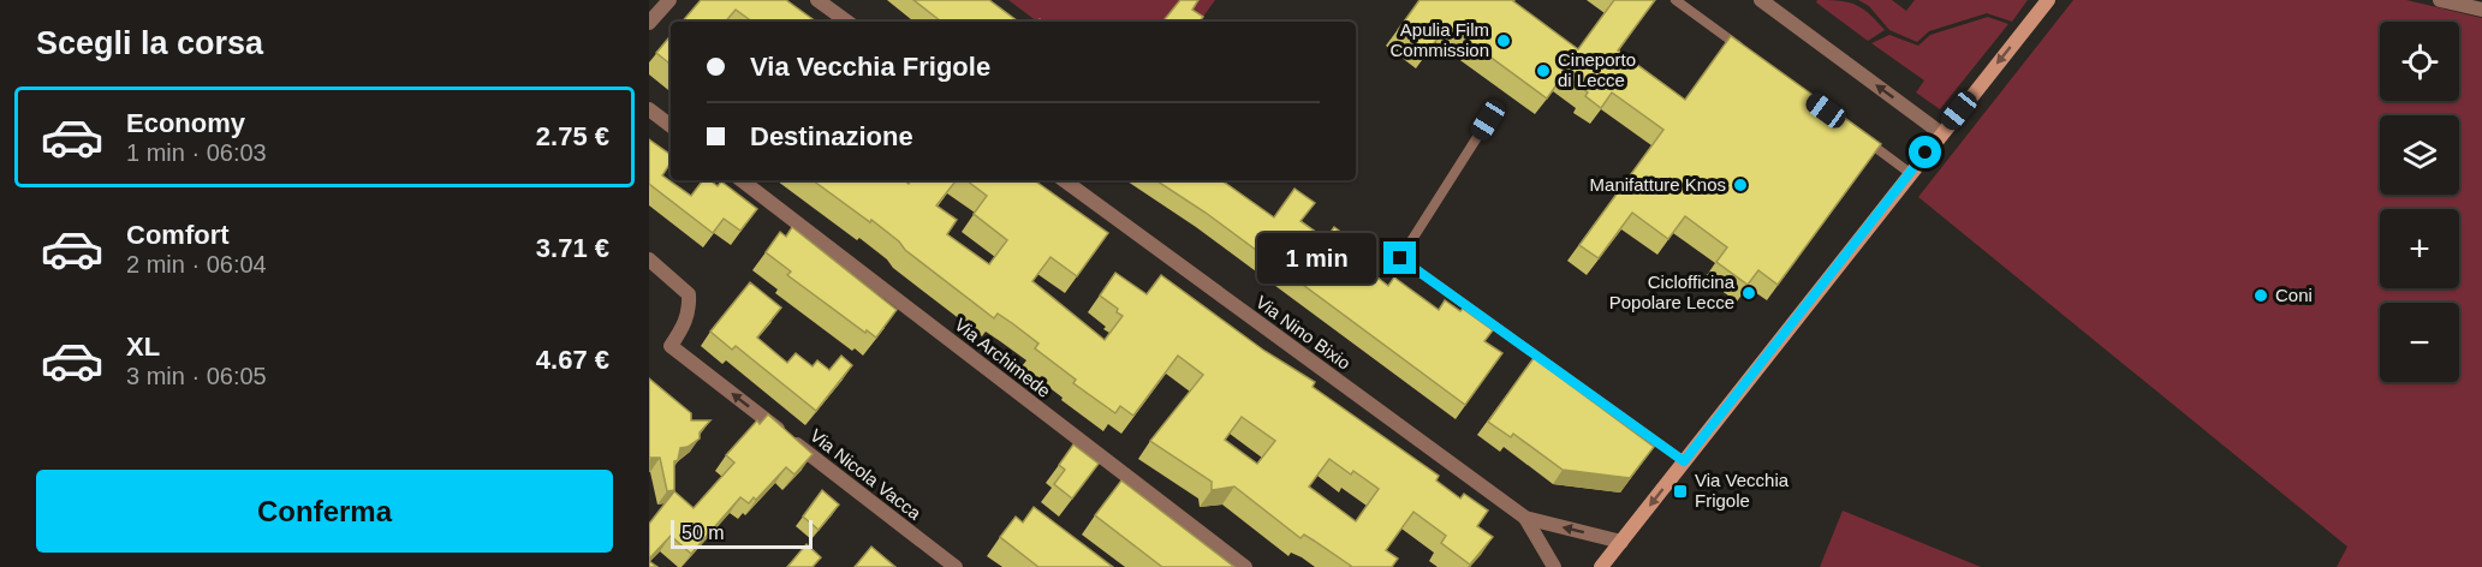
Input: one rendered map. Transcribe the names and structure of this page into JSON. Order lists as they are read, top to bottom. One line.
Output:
{"streets":{"street":["Via Nino Bixio","Via Archimede","Via Nicola Vacca"]},"one_way":["Via Nicola Vacca"],"places":{"other":["Apulia Film Commission","Cineporto di Lecce","Manifatture Knos","Ciclofficina Popolare Lecce","Coni"],"transit":["Via Vecchia Frigole"]},"scale_bar":"50 m","page":{"heading":"Scegli la corsa","map_buttons":["+","−"],"banner":["Via Vecchia Frigole","Destinazione"],"list":[{"name":"Economy","note":"1 min · 06:03","value":"2.75 €"},{"name":"Comfort","note":"2 min · 06:04","value":"3.71 €"},{"name":"XL","note":"3 min · 06:05","value":"4.67 €"}],"bubble":"1 min","buttons":"Conferma","scale":"50 m"}}
